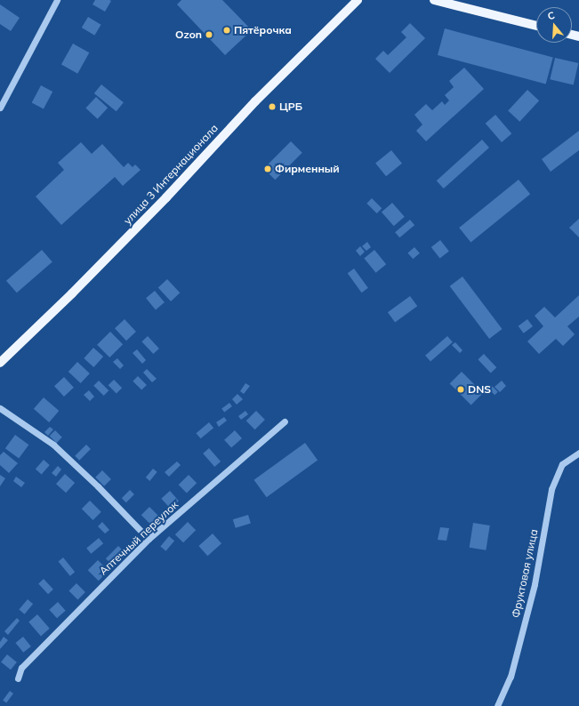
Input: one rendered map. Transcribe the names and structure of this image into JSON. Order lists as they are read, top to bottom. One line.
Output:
{"streets":{"main road":["улица 3 Интернационала"],"street":["Аптечный переулок","Фруктовая улица"]},"places":["Пятёрочка","Ozon","ЦРБ","Фирменный","DNS"],"north":"top"}
